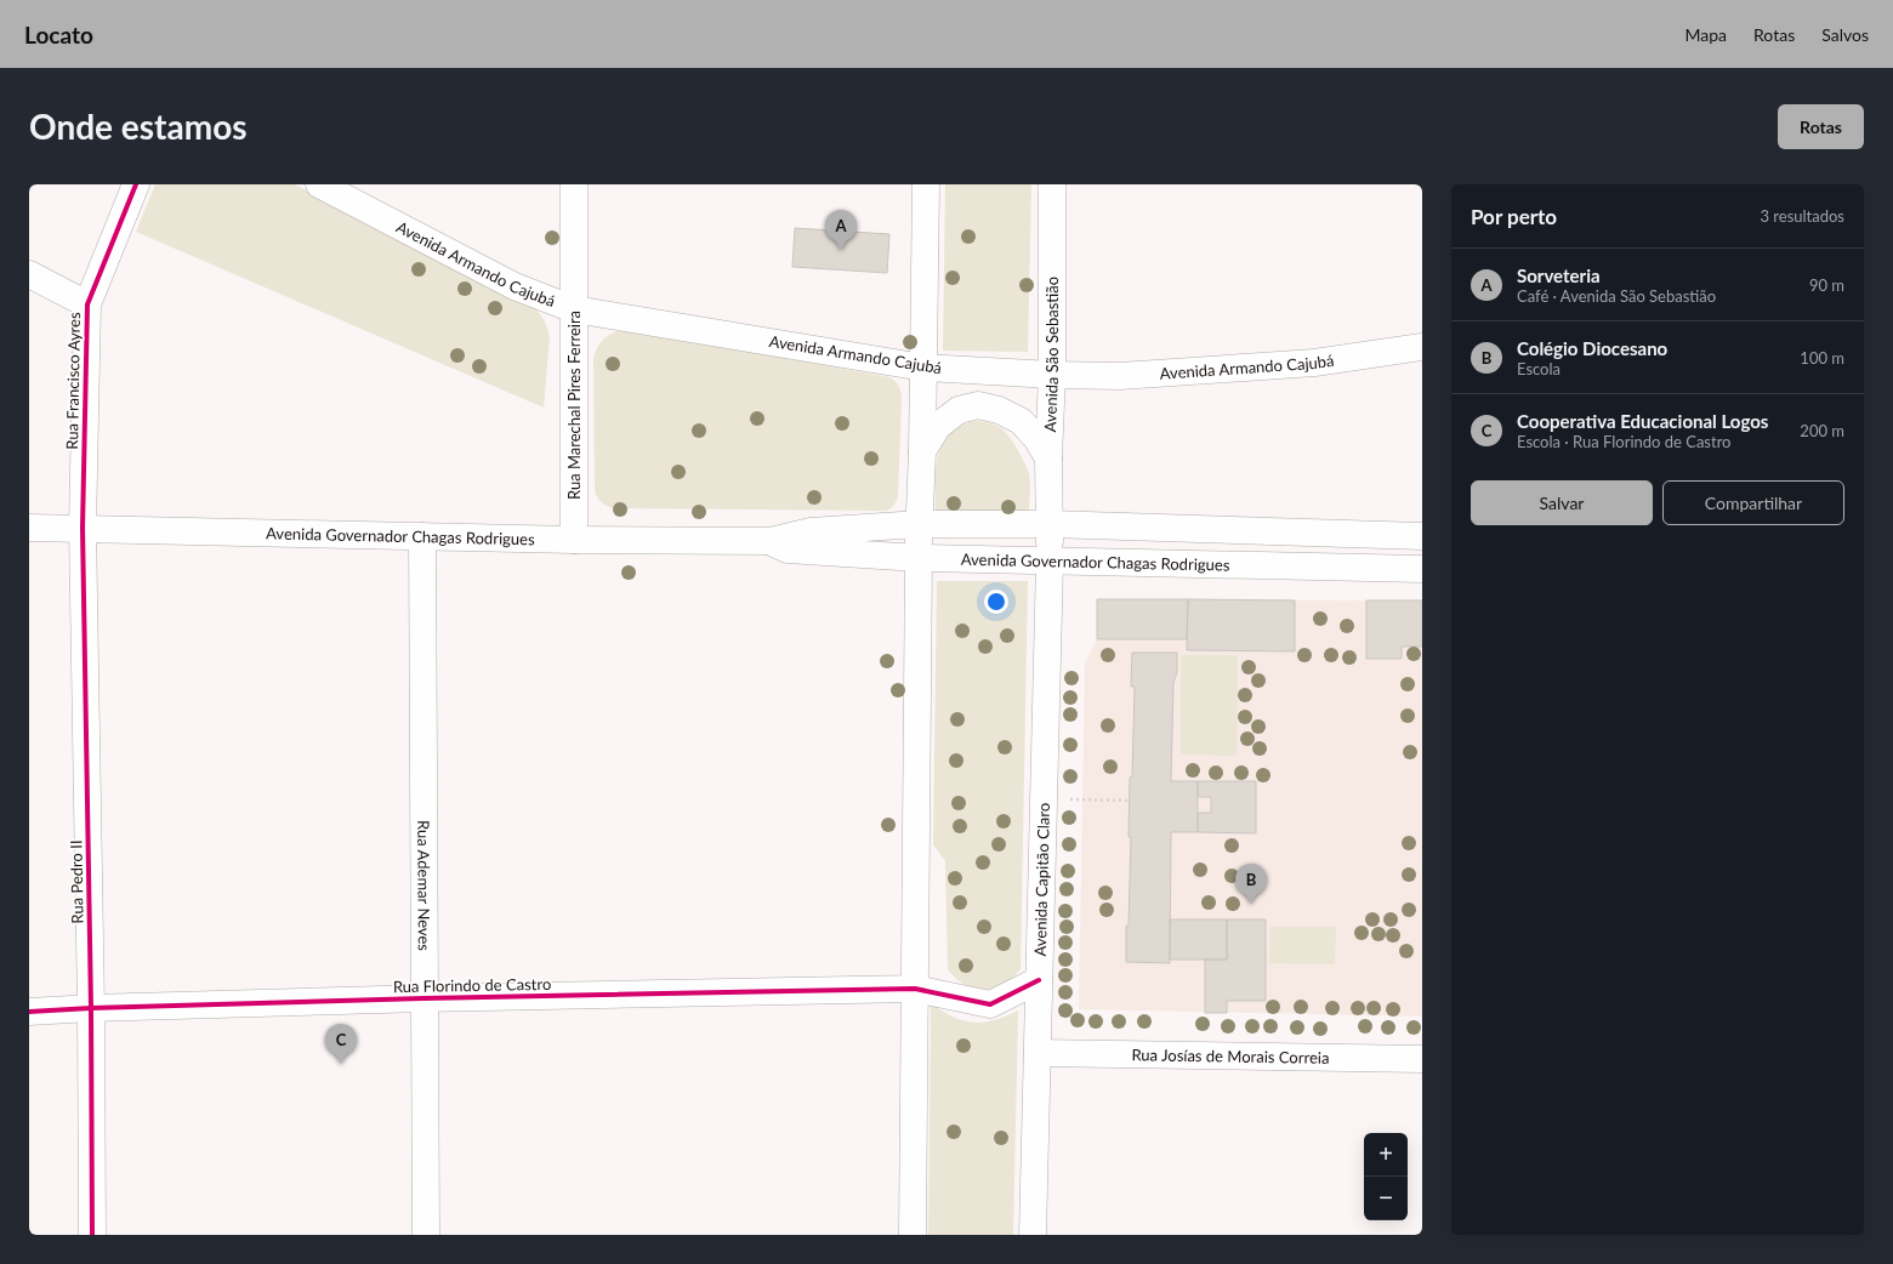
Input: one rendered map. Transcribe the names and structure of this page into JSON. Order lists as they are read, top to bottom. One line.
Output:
{"streets":{"street":["Avenida Armando Cajubá","Avenida São Sebastião","Rua Francisco Ayres","Rua Marechal Pires Ferreira","Avenida Governador Chagas Rodrigues","Avenida Capitão Claro","Rua Pedro II","Rua Ademar Neves","Rua Florindo de Castro","Rua Josías de Morais Correia"]},"crossings":[["Avenida Armando Cajubá","Avenida São Sebastião"],["Avenida Armando Cajubá","Rua Marechal Pires Ferreira"],["Avenida São Sebastião","Avenida Governador Chagas Rodrigues"],["Avenida São Sebastião","Avenida Capitão Claro"],["Rua Francisco Ayres","Avenida Governador Chagas Rodrigues"],["Rua Francisco Ayres","Rua Pedro II"],["Rua Marechal Pires Ferreira","Avenida Governador Chagas Rodrigues"],["Avenida Governador Chagas Rodrigues","Avenida Capitão Claro"],["Avenida Governador Chagas Rodrigues","Rua Pedro II"],["Avenida Governador Chagas Rodrigues","Rua Ademar Neves"],["Avenida Capitão Claro","Rua Florindo de Castro"],["Avenida Capitão Claro","Rua Josías de Morais Correia"],["Rua Pedro II","Rua Florindo de Castro"],["Rua Ademar Neves","Rua Florindo de Castro"]],"page":{"header":"Locato","nav":["Mapa","Rotas","Salvos"],"buttons":["Rotas",["Salvar","Compartilhar"]],"title":"Onde estamos","heading":["Por perto","3 resultados"],"pins":["A","B","C"],"list":[{"mark":"A","name":"Sorveteria","note":"Café · Avenida São Sebastião","value":"90 m"},{"mark":"B","name":"Colégio Diocesano","note":"Escola","value":"100 m"},{"mark":"C","name":"Cooperativa Educacional Logos","note":"Escola · Rua Florindo de Castro","value":"200 m"}],"map_buttons":["+","−"]}}
